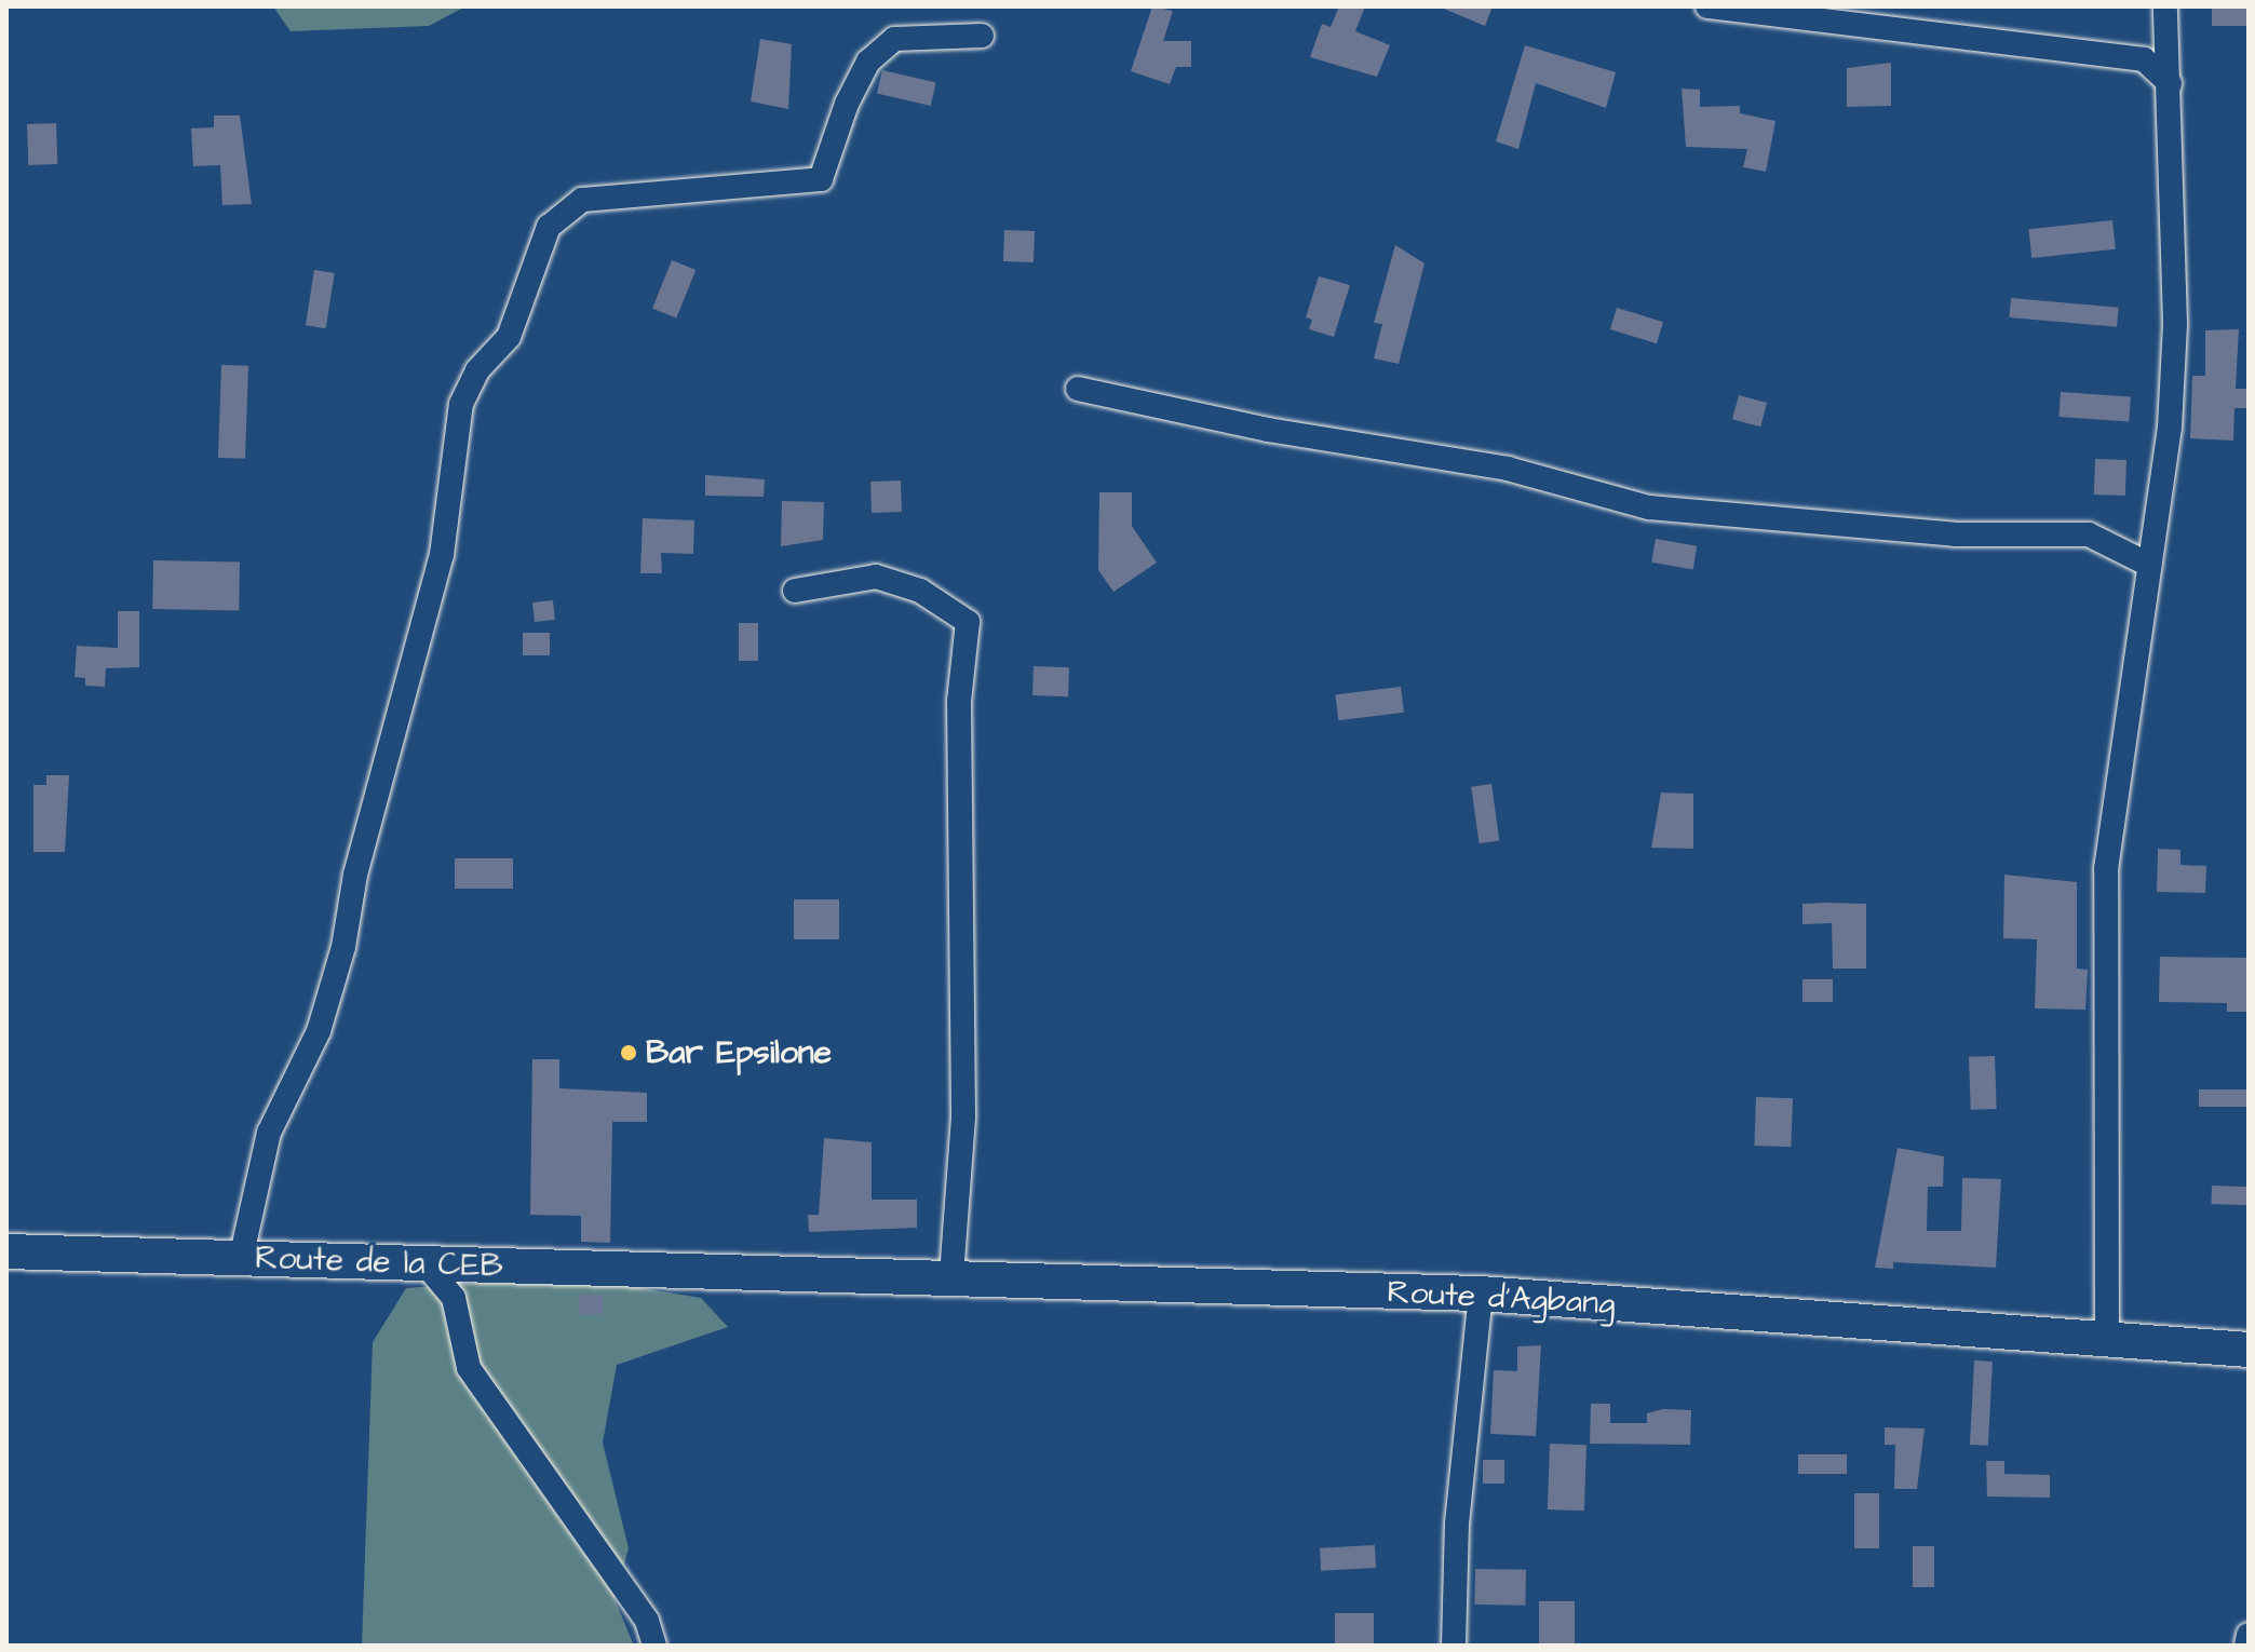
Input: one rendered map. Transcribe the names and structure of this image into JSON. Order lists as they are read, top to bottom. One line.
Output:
{"streets":{"main road":["Route de la CEB","Route d'Agbang"]},"crossings":[["Route de la CEB","Route d'Agbang"]],"places":["Bar Epsilone"]}
